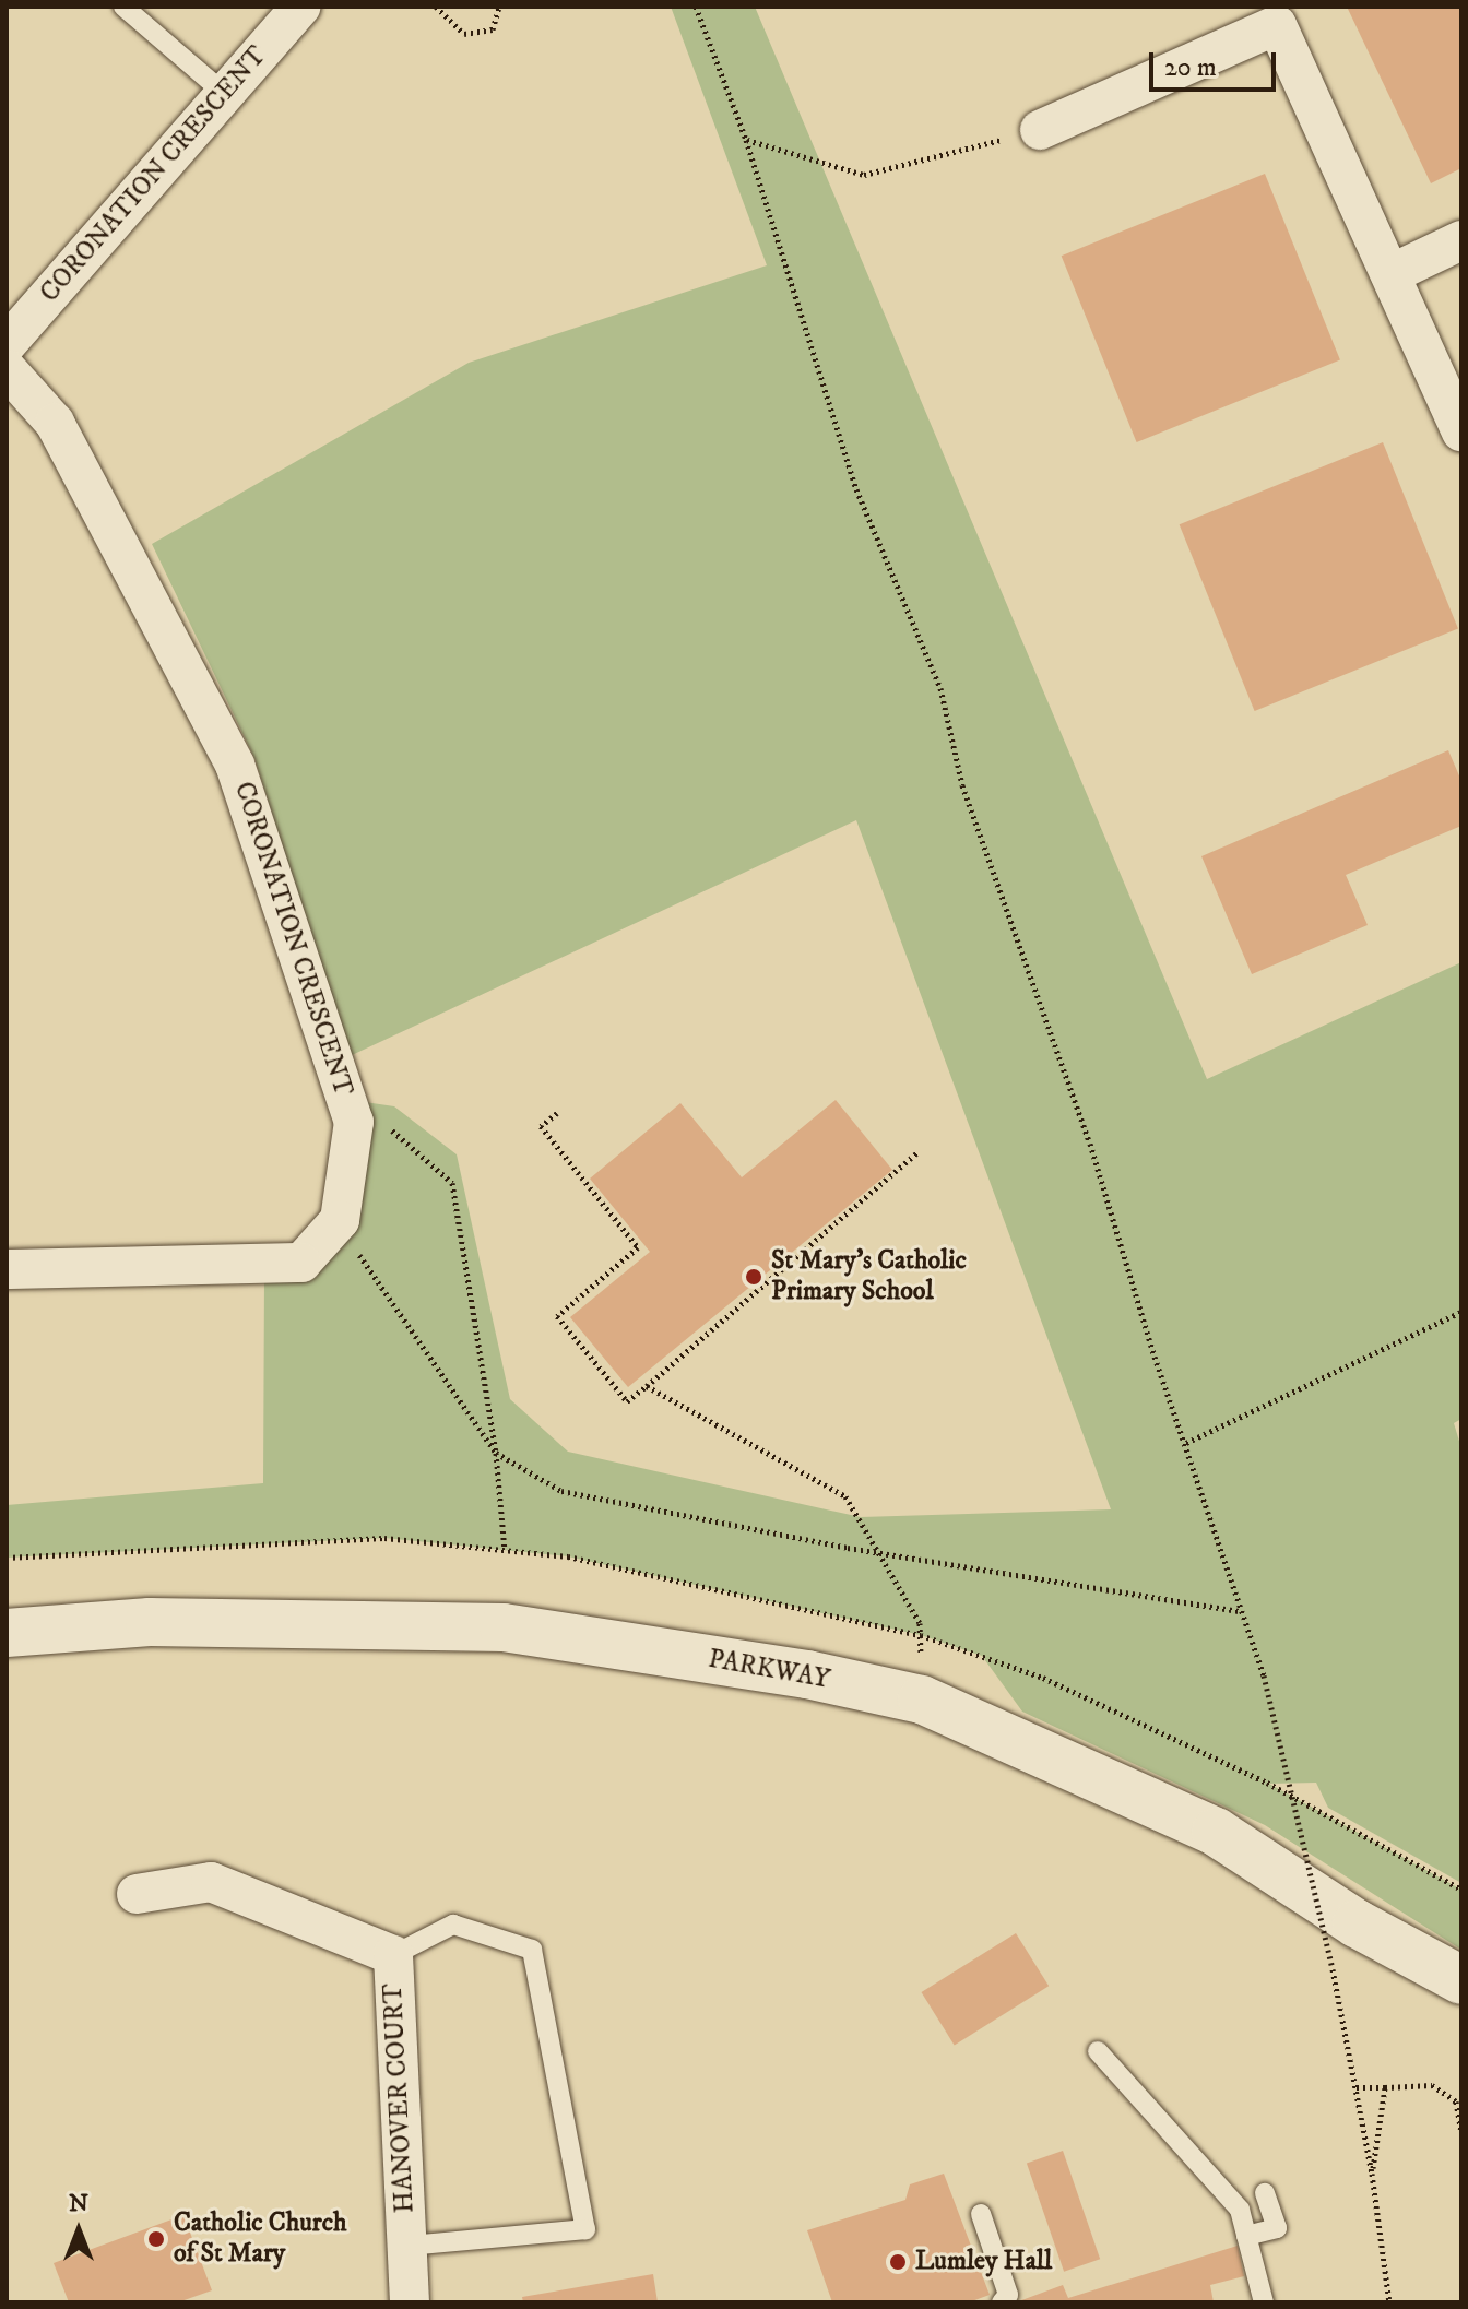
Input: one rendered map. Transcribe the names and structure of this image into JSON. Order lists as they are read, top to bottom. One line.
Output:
{"streets":{"street":["CORONATION CRESCENT","PARKWAY","HANOVER COURT"]},"places":["St Mary's Catholic Primary School","Catholic Church of St Mary","Lumley Hall"],"scale_bar":"20 m","north":"top"}
